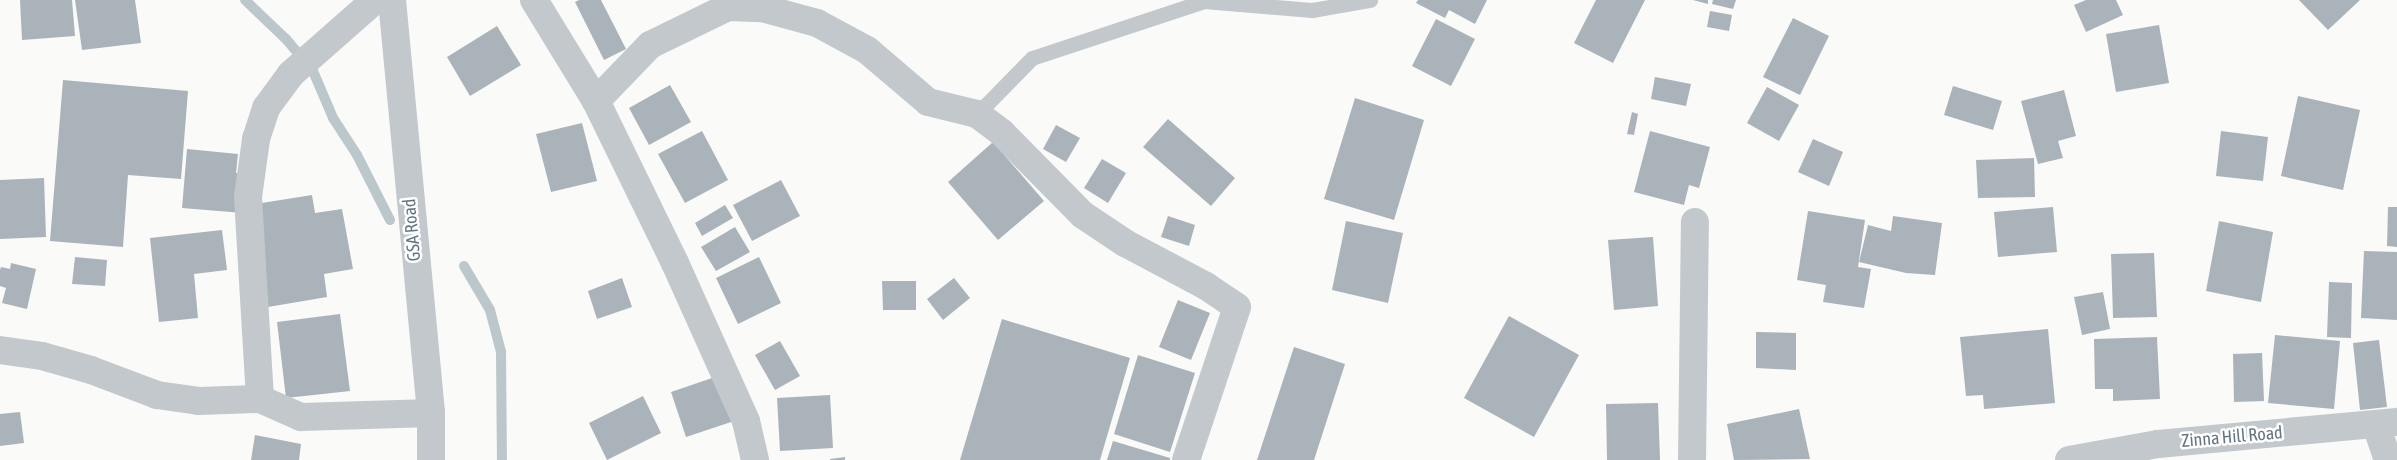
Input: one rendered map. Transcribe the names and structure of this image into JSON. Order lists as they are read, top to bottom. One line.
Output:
{"streets":{"street":["GSA Road","Zinna Hill Road"]}}
